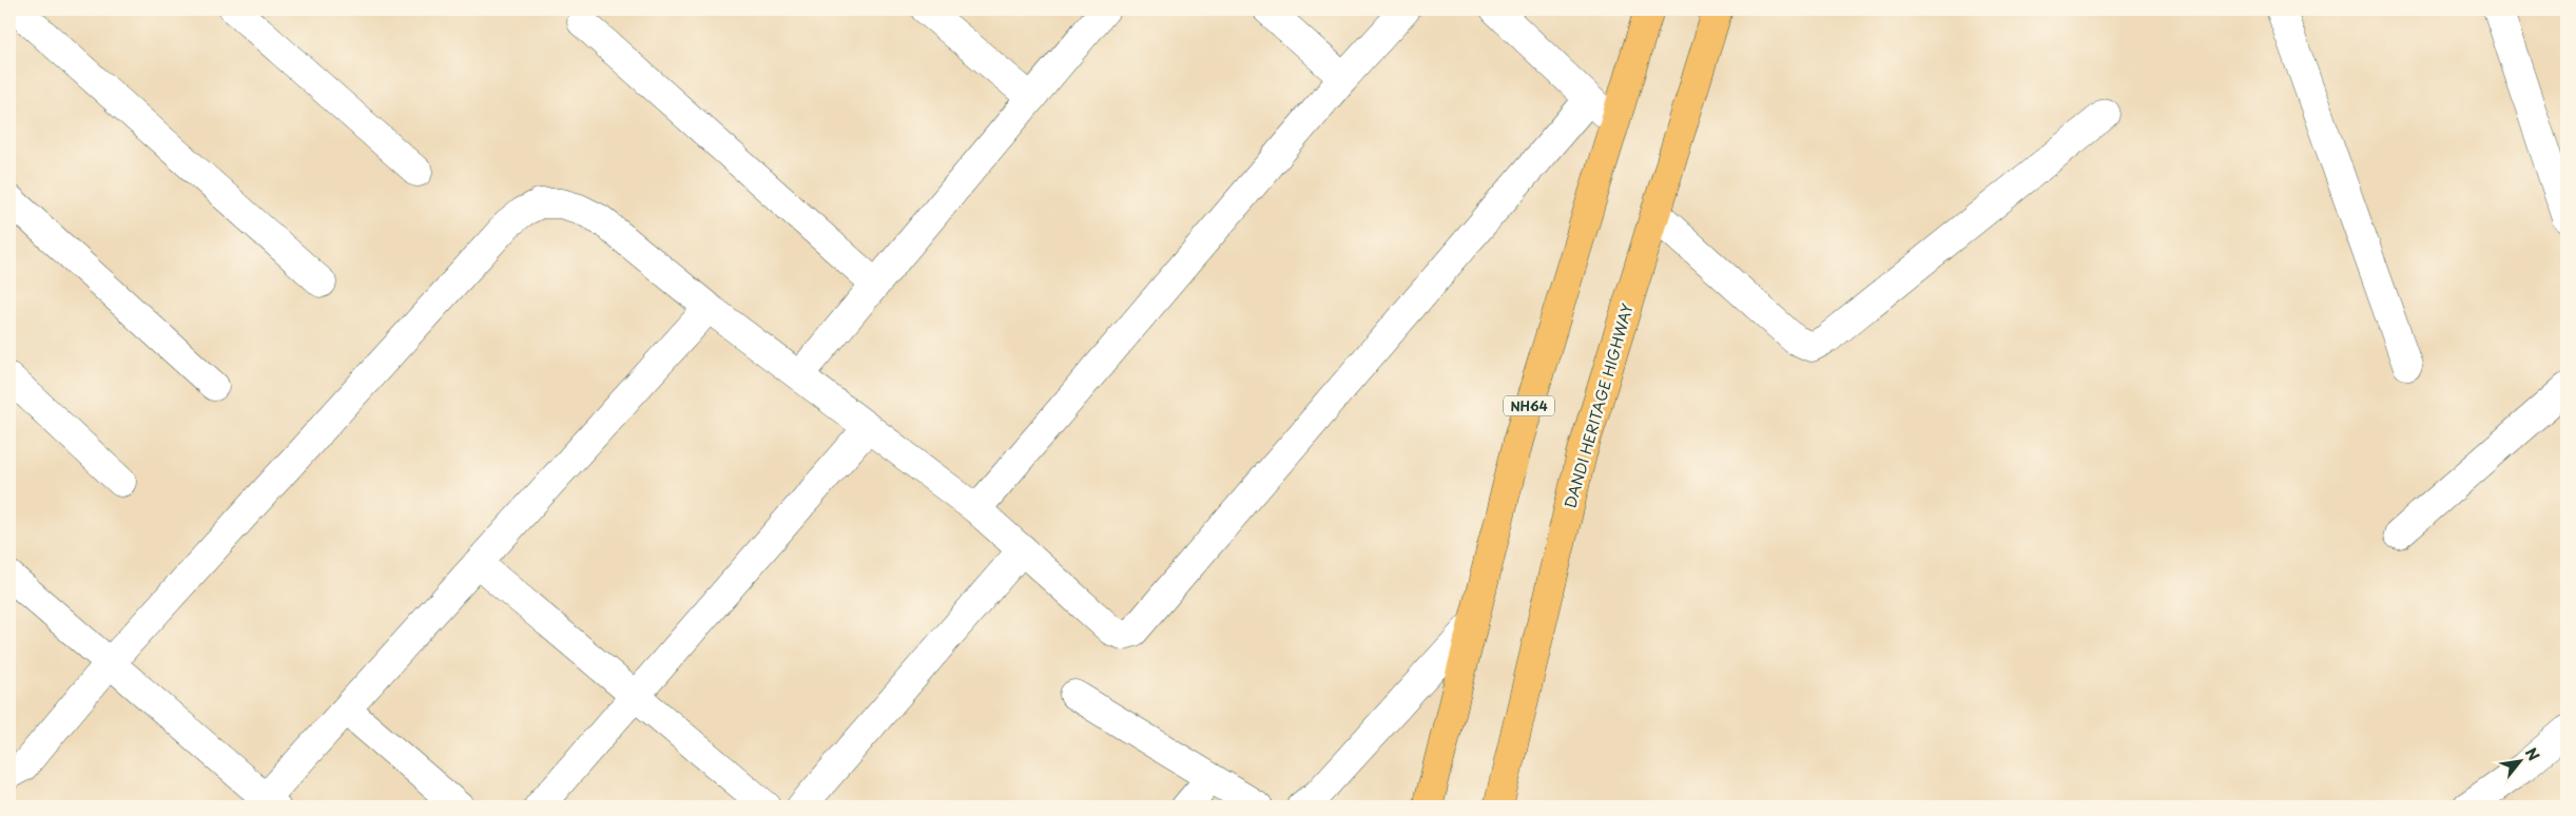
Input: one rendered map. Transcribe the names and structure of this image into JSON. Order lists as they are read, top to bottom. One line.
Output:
{"streets":{"main road":["NH64","DANDI HERITAGE HIGHWAY"]},"north":"top right"}
